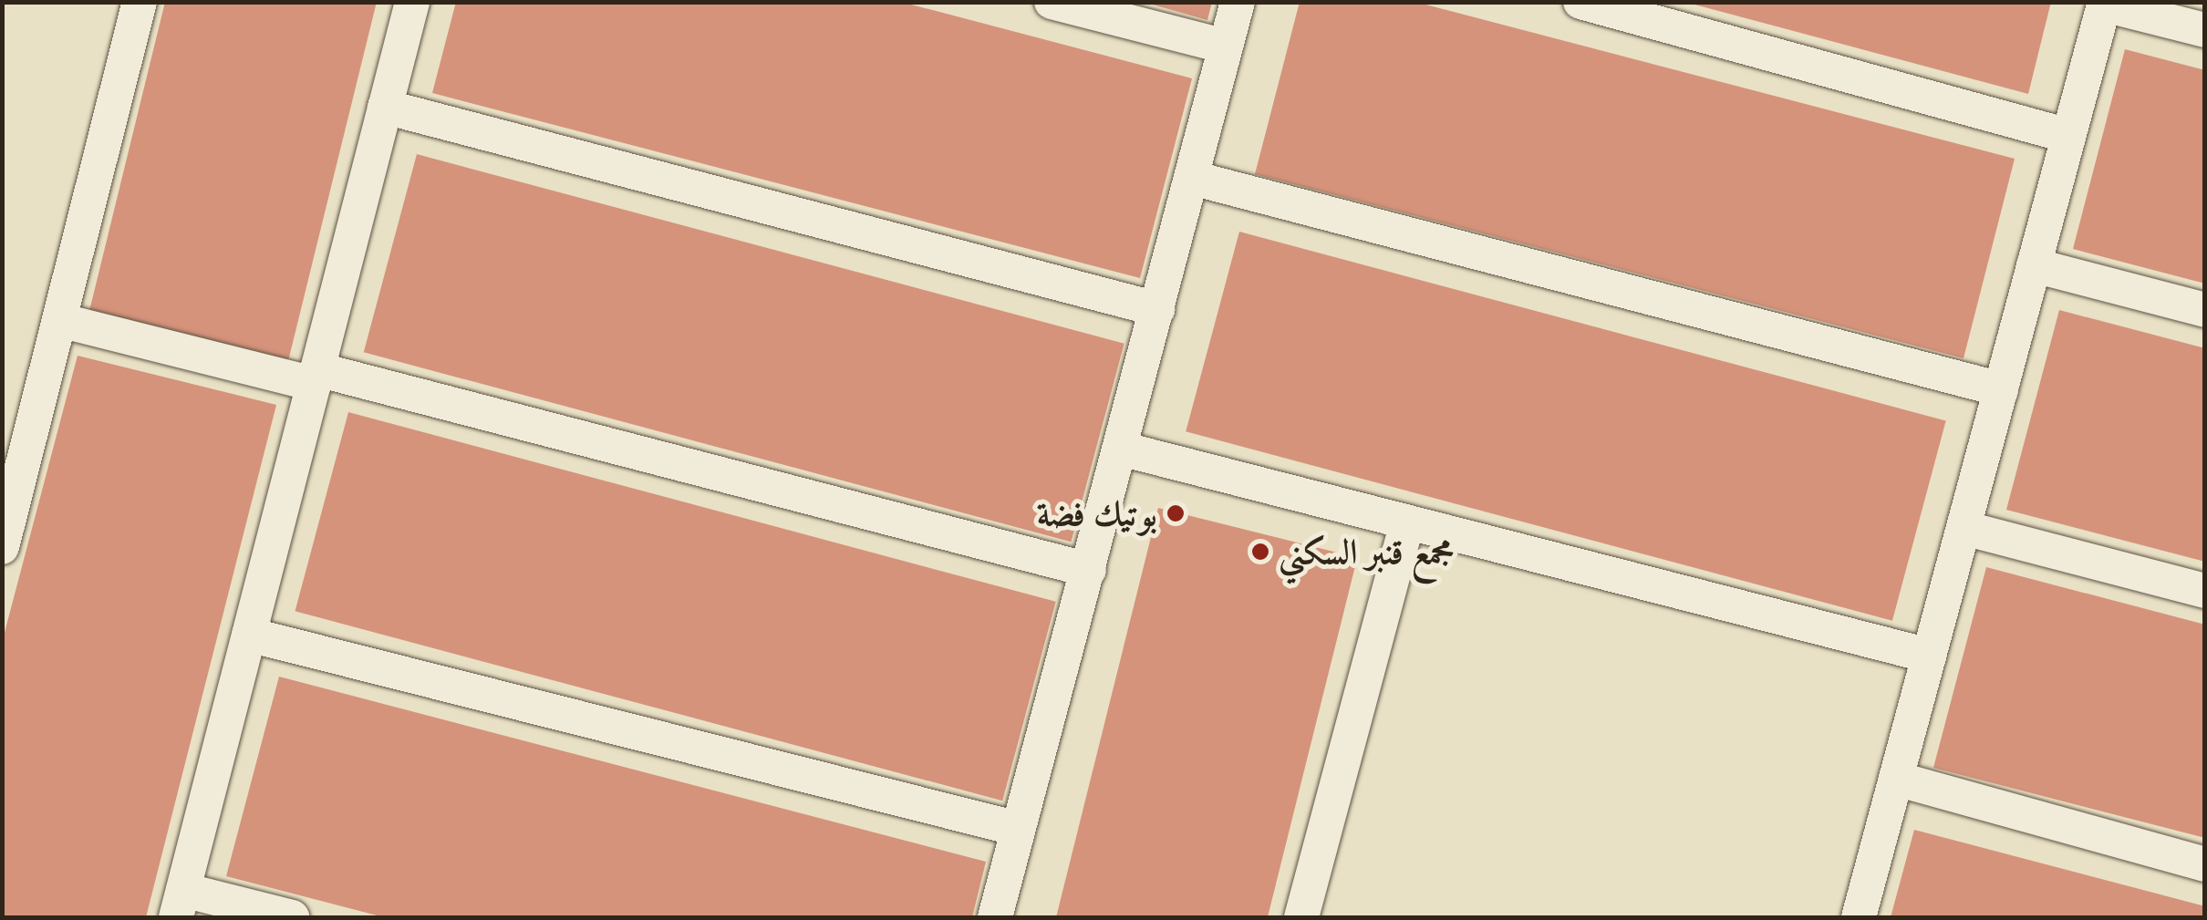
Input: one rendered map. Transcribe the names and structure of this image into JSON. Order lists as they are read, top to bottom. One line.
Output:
{"places":["بوتيك فضة","مجمع قنبر السكني"]}
